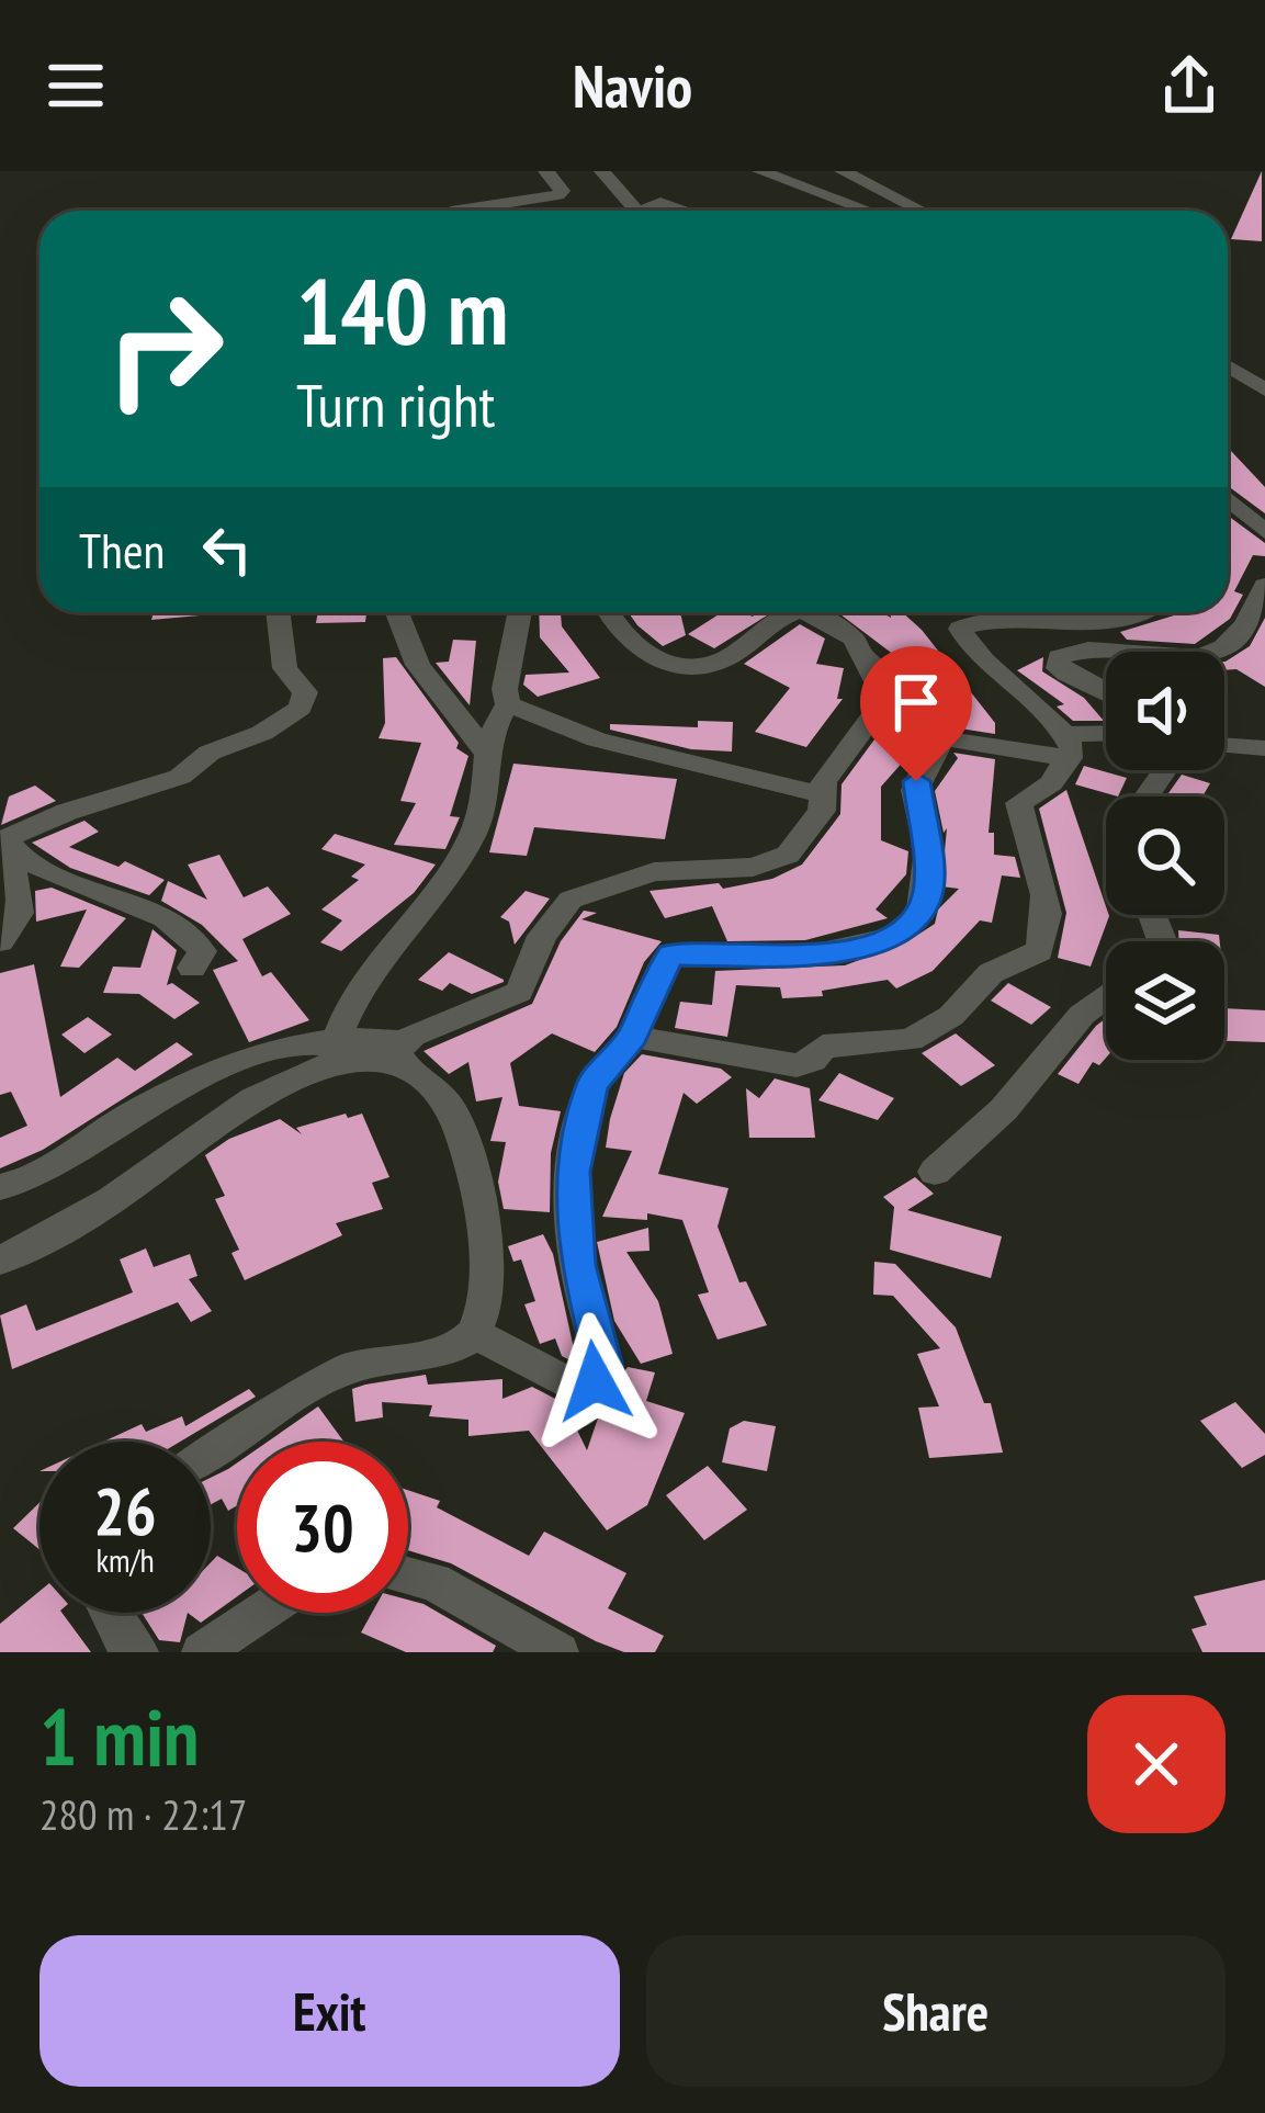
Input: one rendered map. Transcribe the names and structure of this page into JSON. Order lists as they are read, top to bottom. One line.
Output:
{"page":{"header":"Navio","turn":["140 m","Turn right"],"then":"Then","speed":"26 km/h","limit":"30","heading":["1 min","280 m · 22:17"],"buttons":["Exit","Share"]}}
